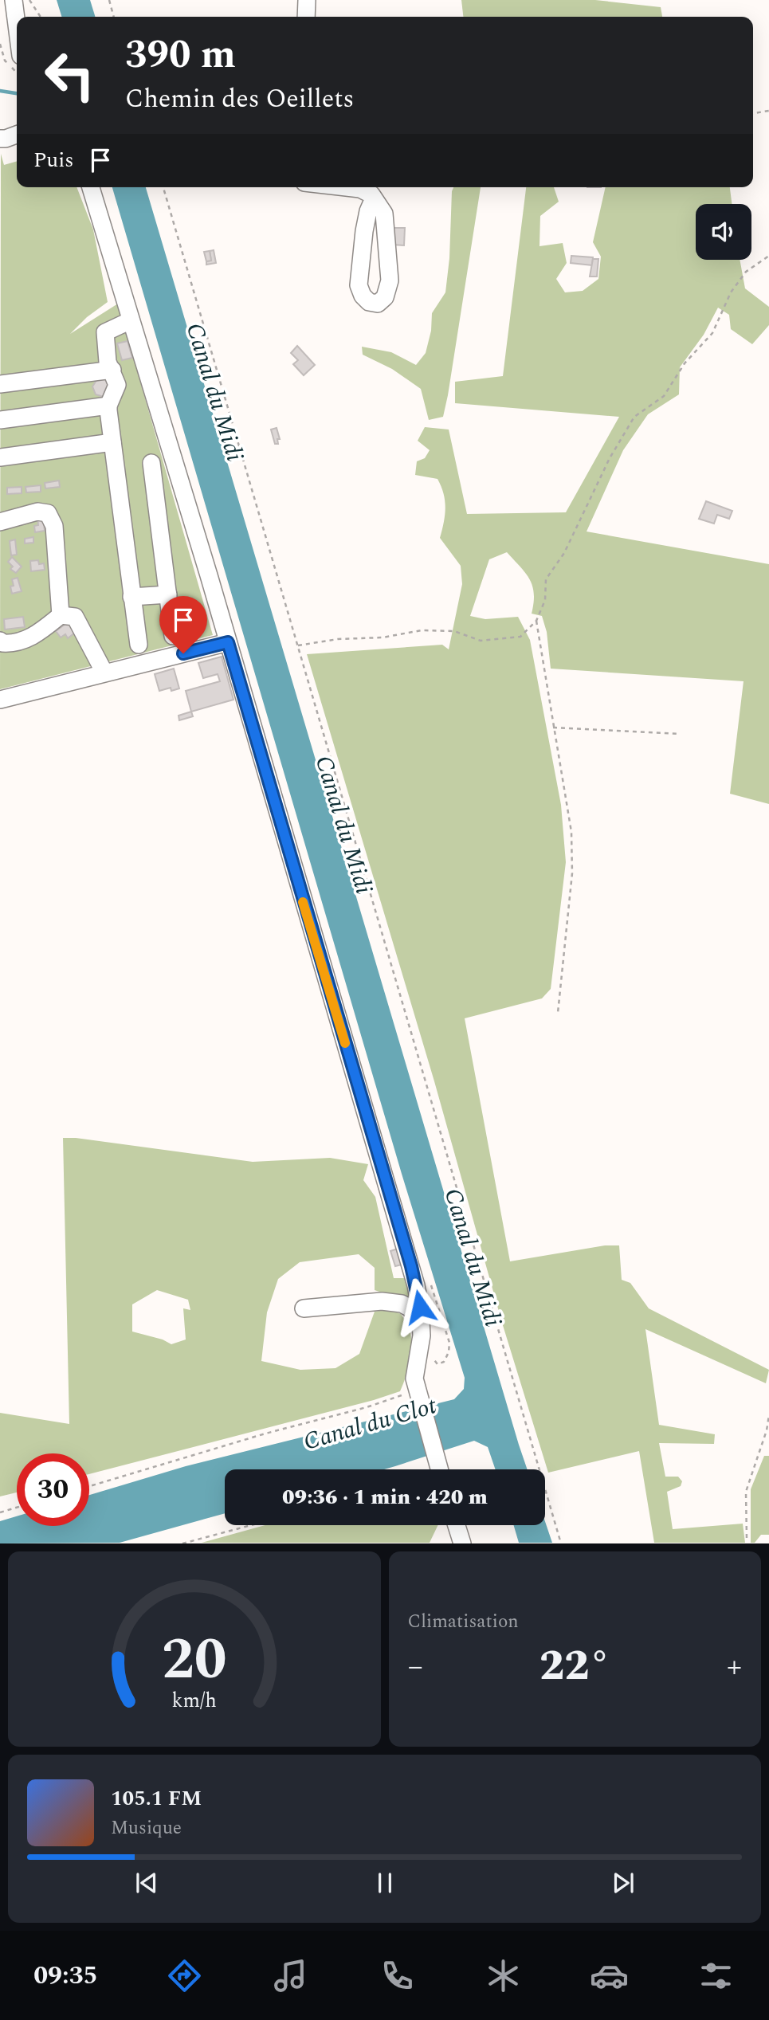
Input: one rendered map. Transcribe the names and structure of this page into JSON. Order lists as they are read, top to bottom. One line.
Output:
{"water":["Canal du Midi","Canal du Clot"],"page":{"turn":["390 m","Chemin des Oeillets"],"then":"Puis","limit":"30","trip":"09:36 · 1 min · 420 m","tile":"Climatisation","heat":["−","22°","+"],"song":["105.1 FM","Musique"],"tabs":"09:35","gauge":["20","km/h"]}}
